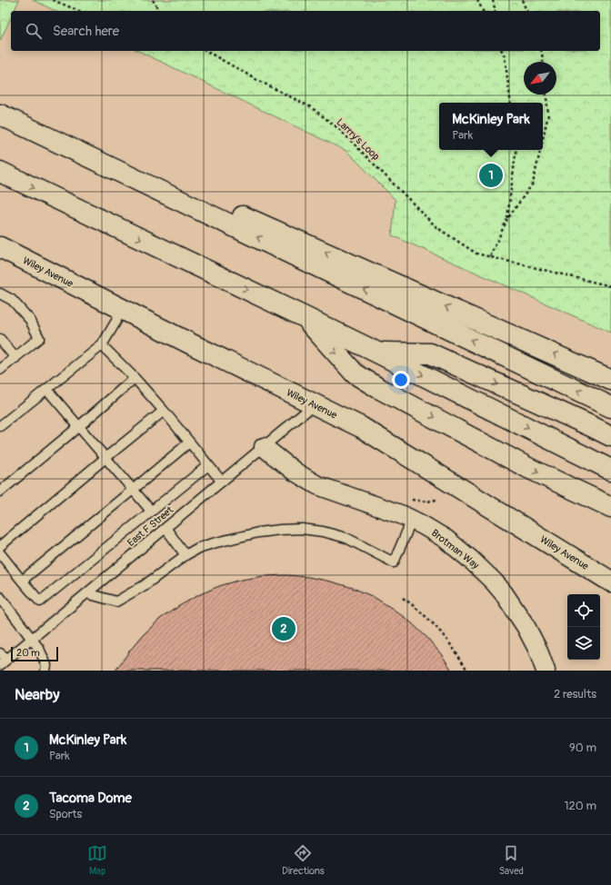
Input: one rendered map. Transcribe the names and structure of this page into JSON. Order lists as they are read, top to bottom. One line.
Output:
{"streets":{"main road":["Wiley Avenue"],"street":["Brotman Way"],"lane":["East F Street"],"path":["Larrry's Loop"]},"crossings":[["Wiley Avenue","East F Street"],["East F Street","Brotman Way"]],"scale_bar":"20 m","north":"bottom left","page":{"search":"Search here","popup":["McKinley Park","Park"],"pins":["1","2"],"scale":"20 m","heading":["Nearby","2 results"],"list":[{"mark":"1","name":"McKinley Park","note":"Park","value":"90 m"},{"mark":"2","name":"Tacoma Dome","note":"Sports","value":"120 m"}],"nav":["Map","Directions","Saved"]}}
